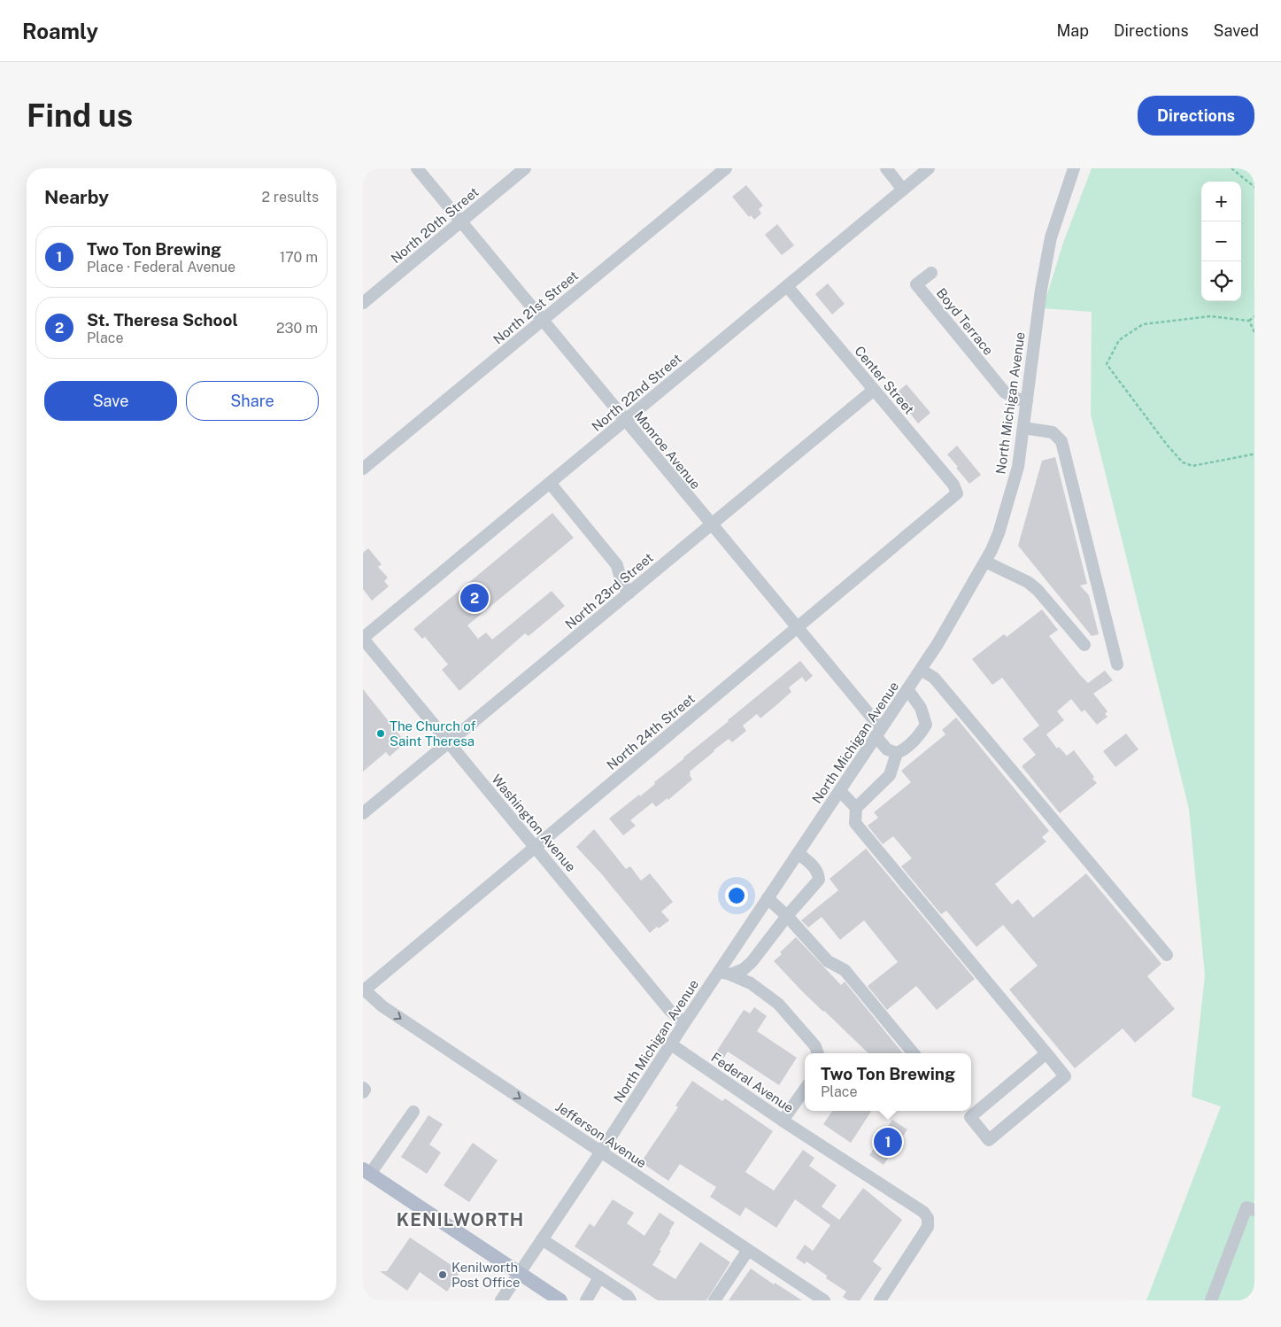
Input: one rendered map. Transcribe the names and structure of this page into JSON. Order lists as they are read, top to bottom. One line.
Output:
{"streets":{"street":["North 20th Street","North 21st Street","Boyd Terrace","Center Street","North 22nd Street","North Michigan Avenue","Monroe Avenue","North 23rd Street","North 24th Street","Washington Avenue","Federal Avenue","Jefferson Avenue"]},"crossings":[["North 20th Street","Monroe Avenue"],["North 21st Street","Monroe Avenue"],["Boyd Terrace","North Michigan Avenue"],["Center Street","North 22nd Street"],["Center Street","North 23rd Street"],["Center Street","North 24th Street"],["North 22nd Street","Monroe Avenue"],["North 22nd Street","Washington Avenue"],["North Michigan Avenue","Monroe Avenue"],["North Michigan Avenue","Washington Avenue"],["North Michigan Avenue","Federal Avenue"],["North Michigan Avenue","Jefferson Avenue"],["Monroe Avenue","North 23rd Street"],["Monroe Avenue","North 24th Street"],["North 23rd Street","Washington Avenue"],["North 24th Street","Washington Avenue"],["North 24th Street","Jefferson Avenue"]],"one_way":["Jefferson Avenue"],"districts":["KENILWORTH"],"places":["The Church of Saint Theresa","Kenilworth Post Office"],"page":{"header":"Roamly","nav":["Map","Directions","Saved"],"buttons":["Directions",["Save","Share"]],"title":"Find us","heading":["Nearby","2 results"],"map_buttons":["+","−"],"list":[{"mark":"1","name":"Two Ton Brewing","note":"Place · Federal Avenue","value":"170 m"},{"mark":"2","name":"St. Theresa School","note":"Place","value":"230 m"}],"pins":["2","1"],"popup":["Two Ton Brewing","Place"]}}
